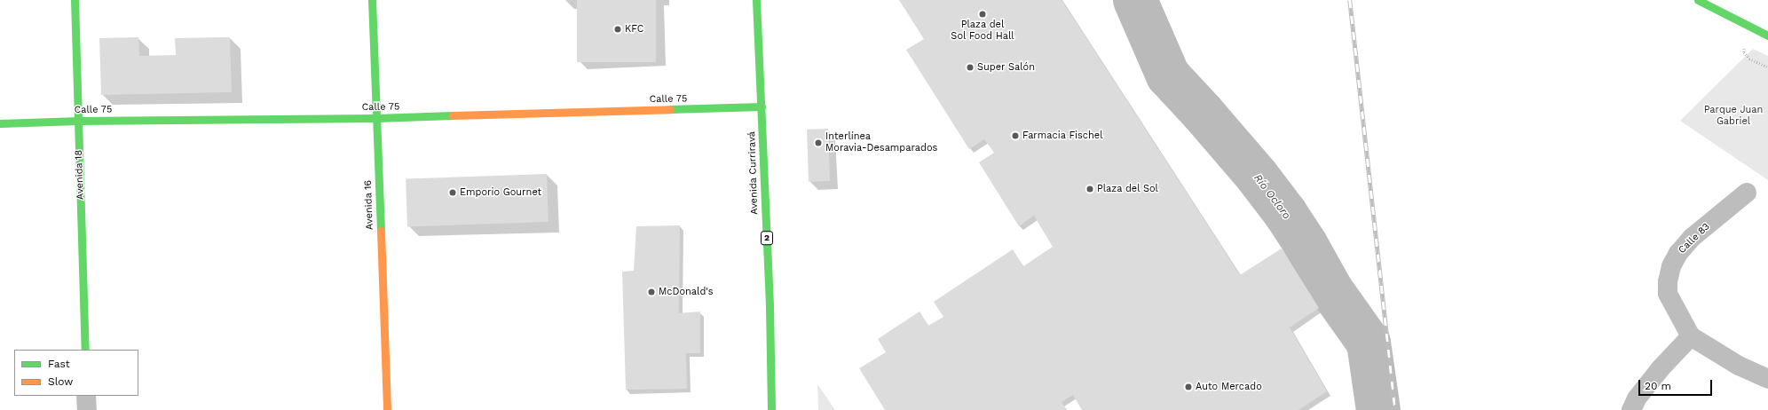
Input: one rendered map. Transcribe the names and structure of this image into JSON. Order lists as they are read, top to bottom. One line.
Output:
{"streets":{"main road":["Calle 75","Avenida Curriravá","Avenida 18","Avenida 16","2"],"street":["Calle 83"]},"crossings":[["Calle 75","Avenida Curriravá"],["Calle 75","Avenida 18"],["Calle 75","Avenida 16"]],"water":["Río Ocloro"],"parks":["Parque Juan Gabriel"],"places":["Plaza del Sol Food Hall","KFC","Super Salón","Farmacia Fischel","Interlínea Moravia-Desamparados","Plaza del Sol","Emporio Gournet","McDonald's","Auto Mercado"],"legend":["Fast","Slow"],"scale_bar":"20 m"}
